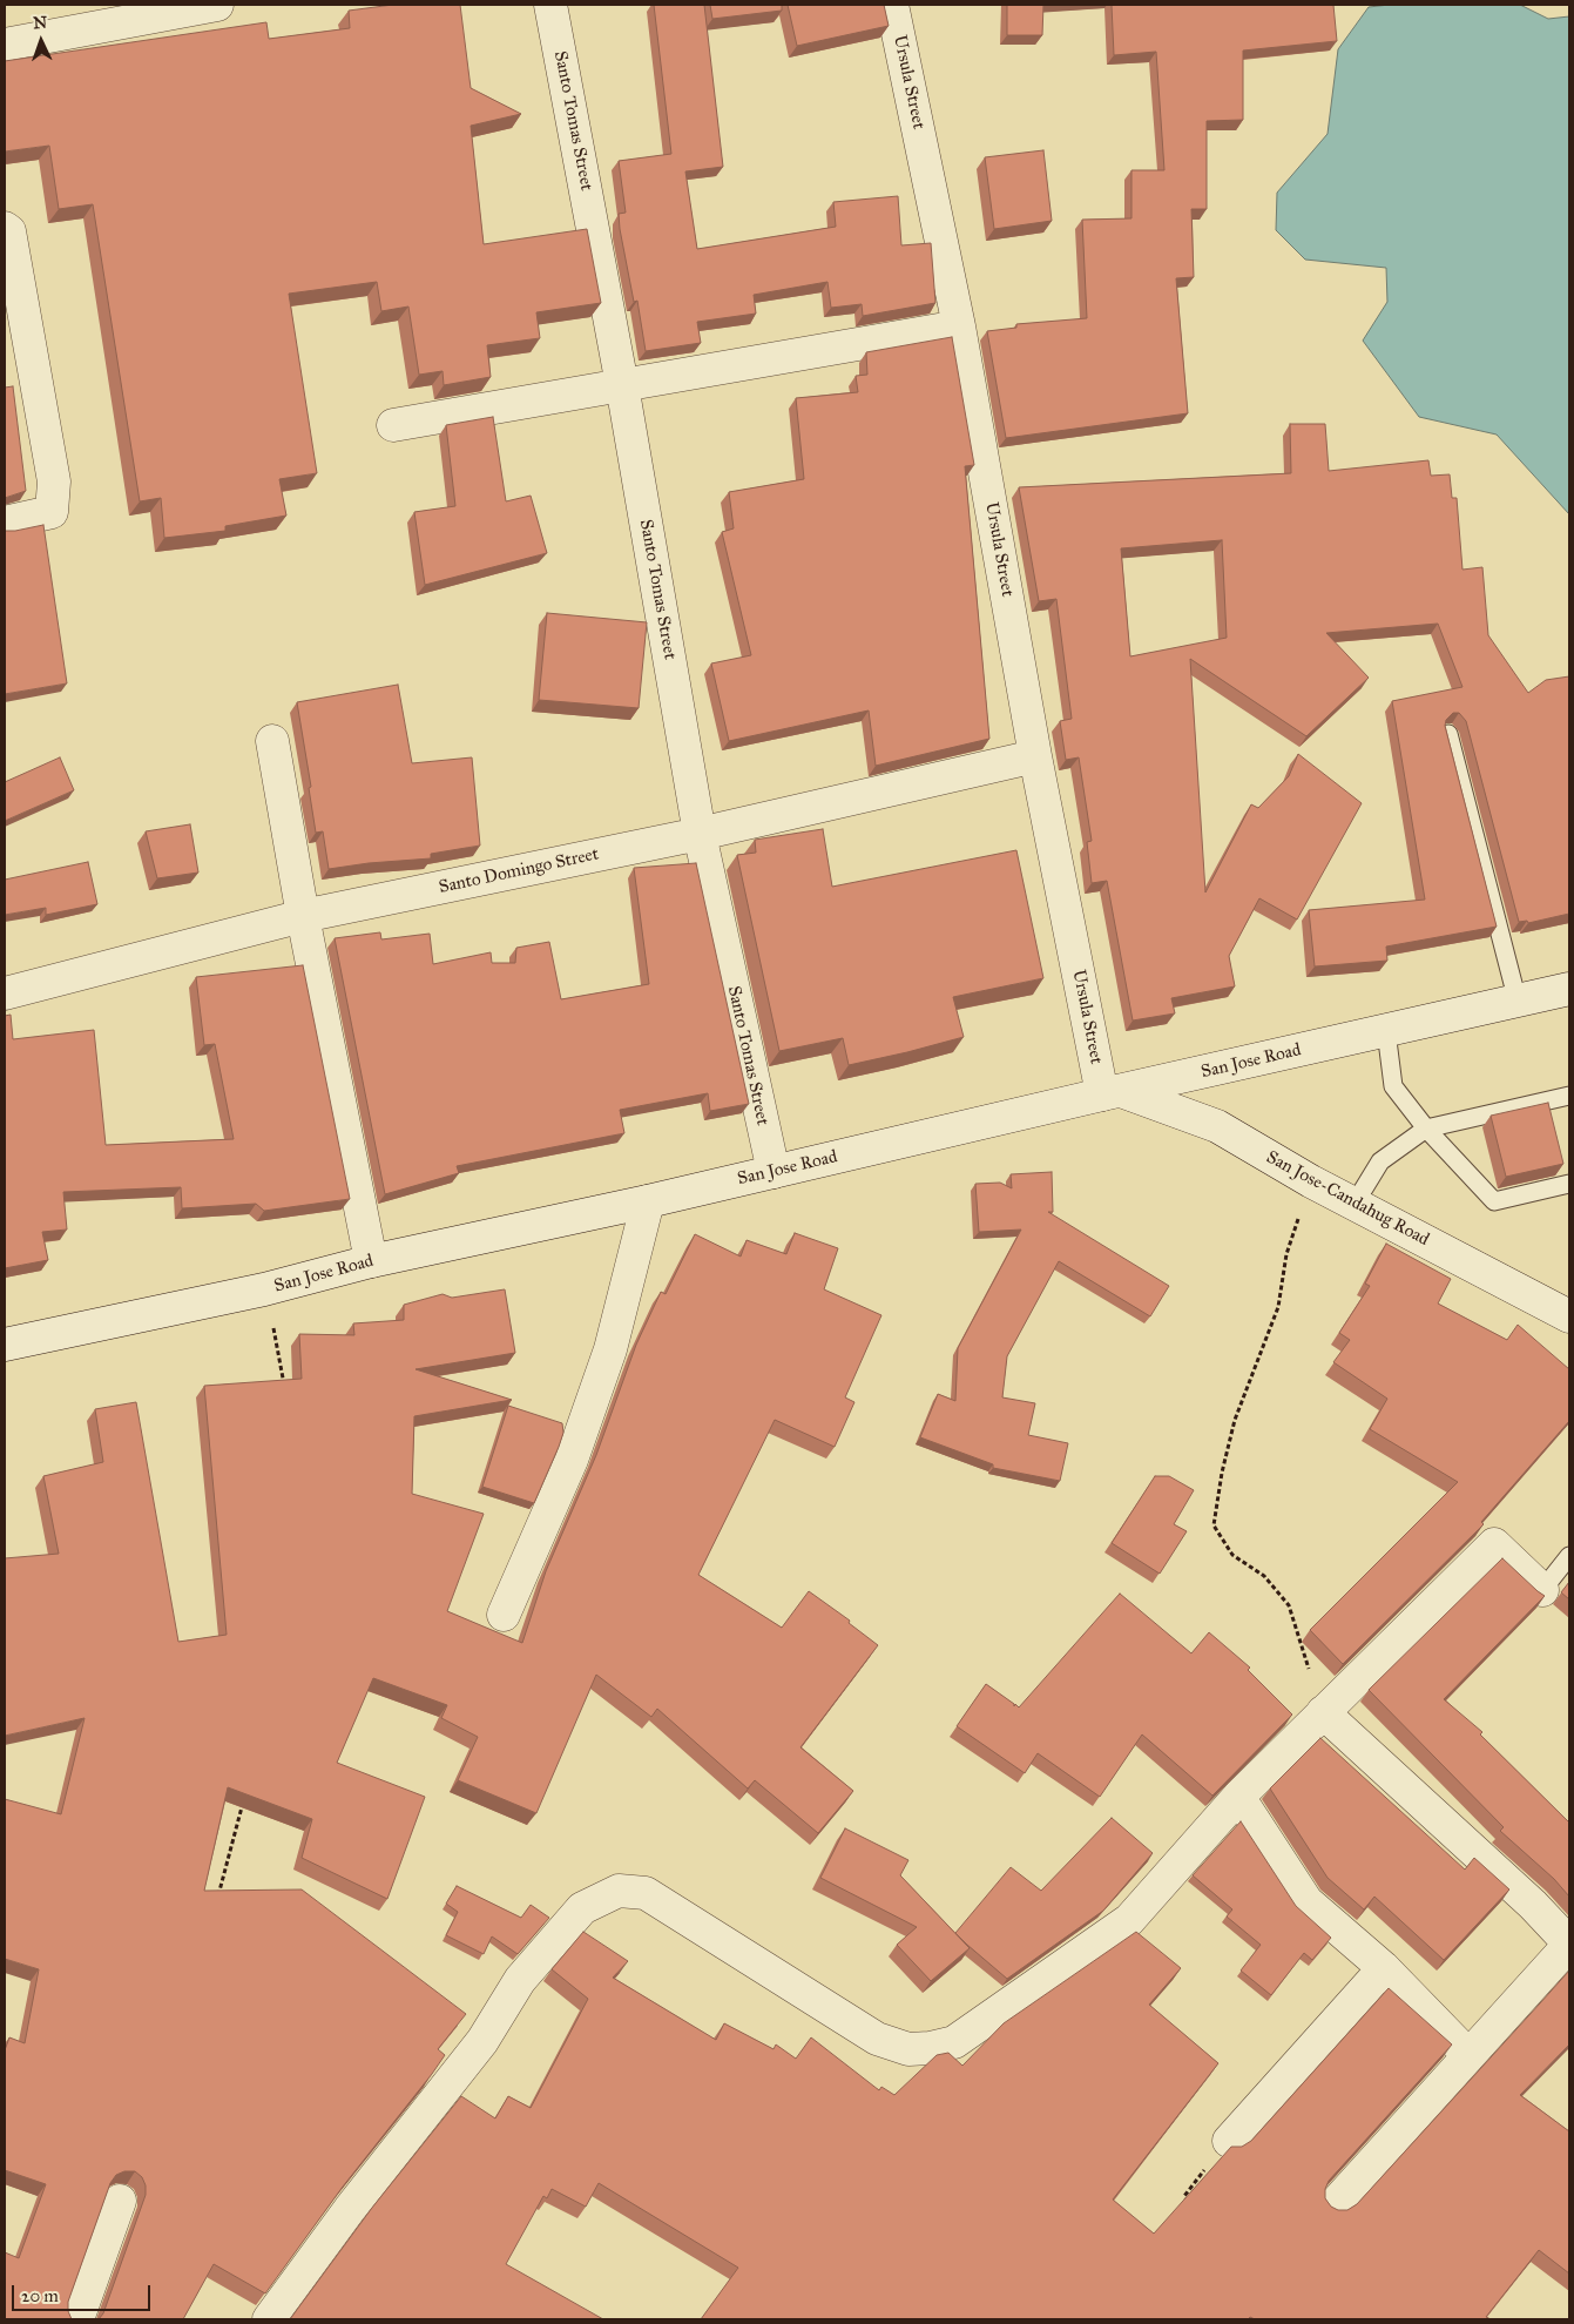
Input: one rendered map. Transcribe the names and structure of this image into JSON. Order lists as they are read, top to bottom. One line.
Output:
{"streets":{"street":["Ursula Street","Santo Tomas Street","Santo Domingo Street","San Jose Road","San Jose-Candahug Road"]},"crossings":[["Ursula Street","Santo Domingo Street"],["Ursula Street","San Jose Road"],["Ursula Street","San Jose-Candahug Road"],["Santo Tomas Street","Santo Domingo Street"],["Santo Tomas Street","San Jose Road"],["San Jose Road","San Jose-Candahug Road"]],"scale_bar":"20 m","north":"top"}
